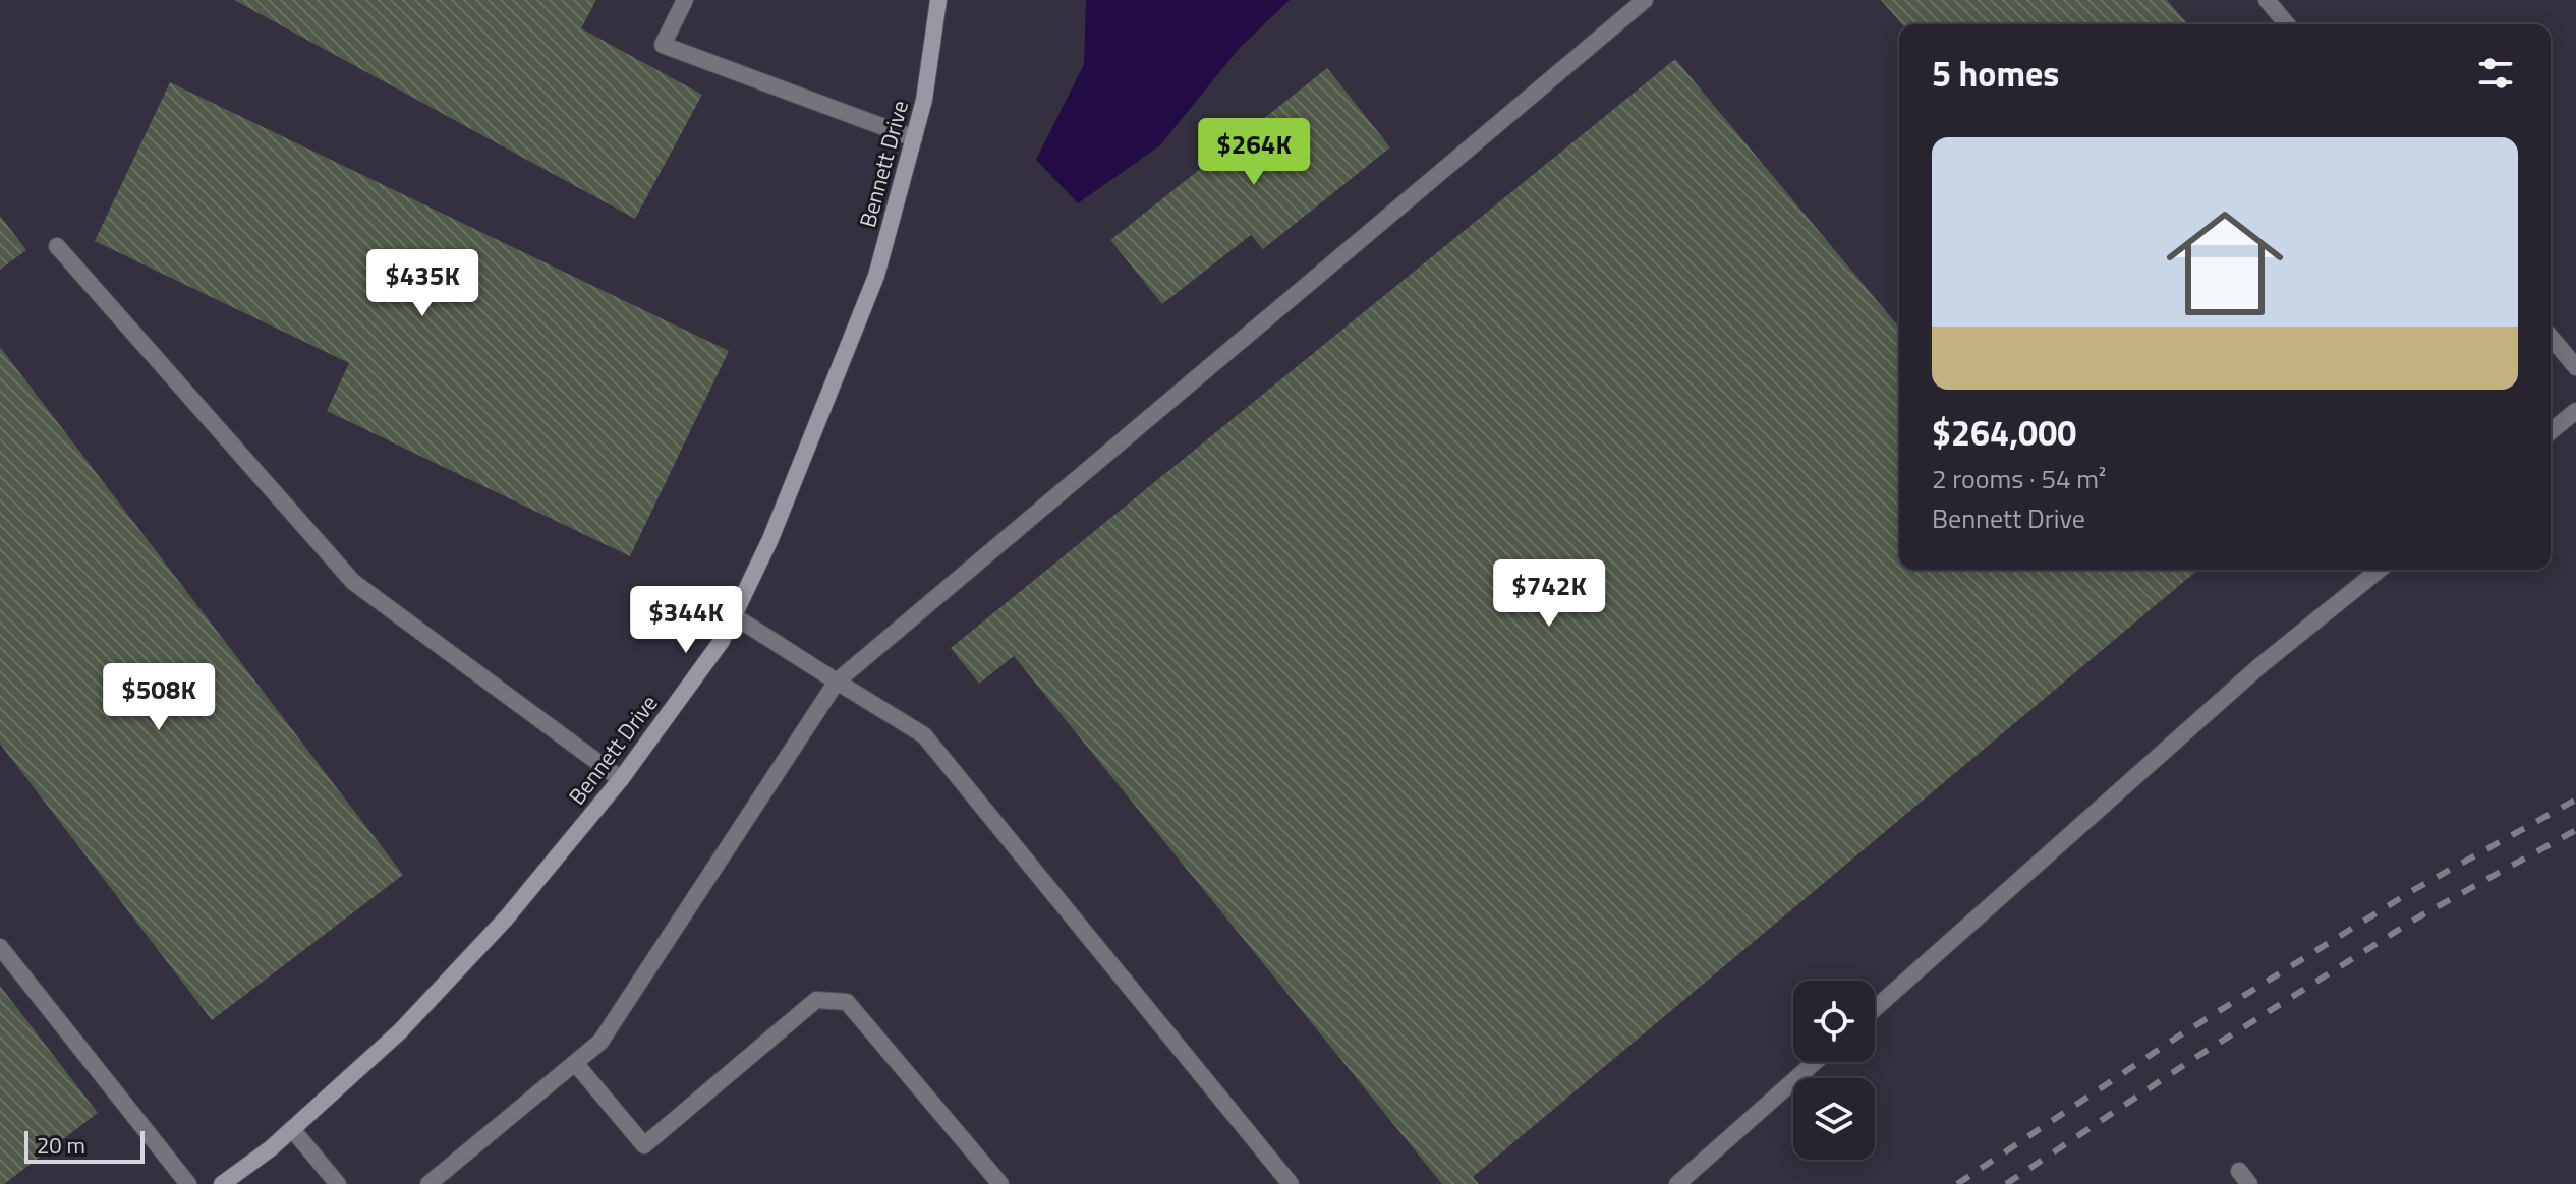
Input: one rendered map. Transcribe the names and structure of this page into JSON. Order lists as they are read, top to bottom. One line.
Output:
{"streets":{"street":["Bennett Drive"]},"scale_bar":"20 m","page":{"heading":"5 homes","price":["$264K","$435K","$742K","$344K","$508K"],"list":[{"name":"$264,000","note":"2 rooms · 54 m² · Bennett Drive"}],"scale":"20 m"}}
